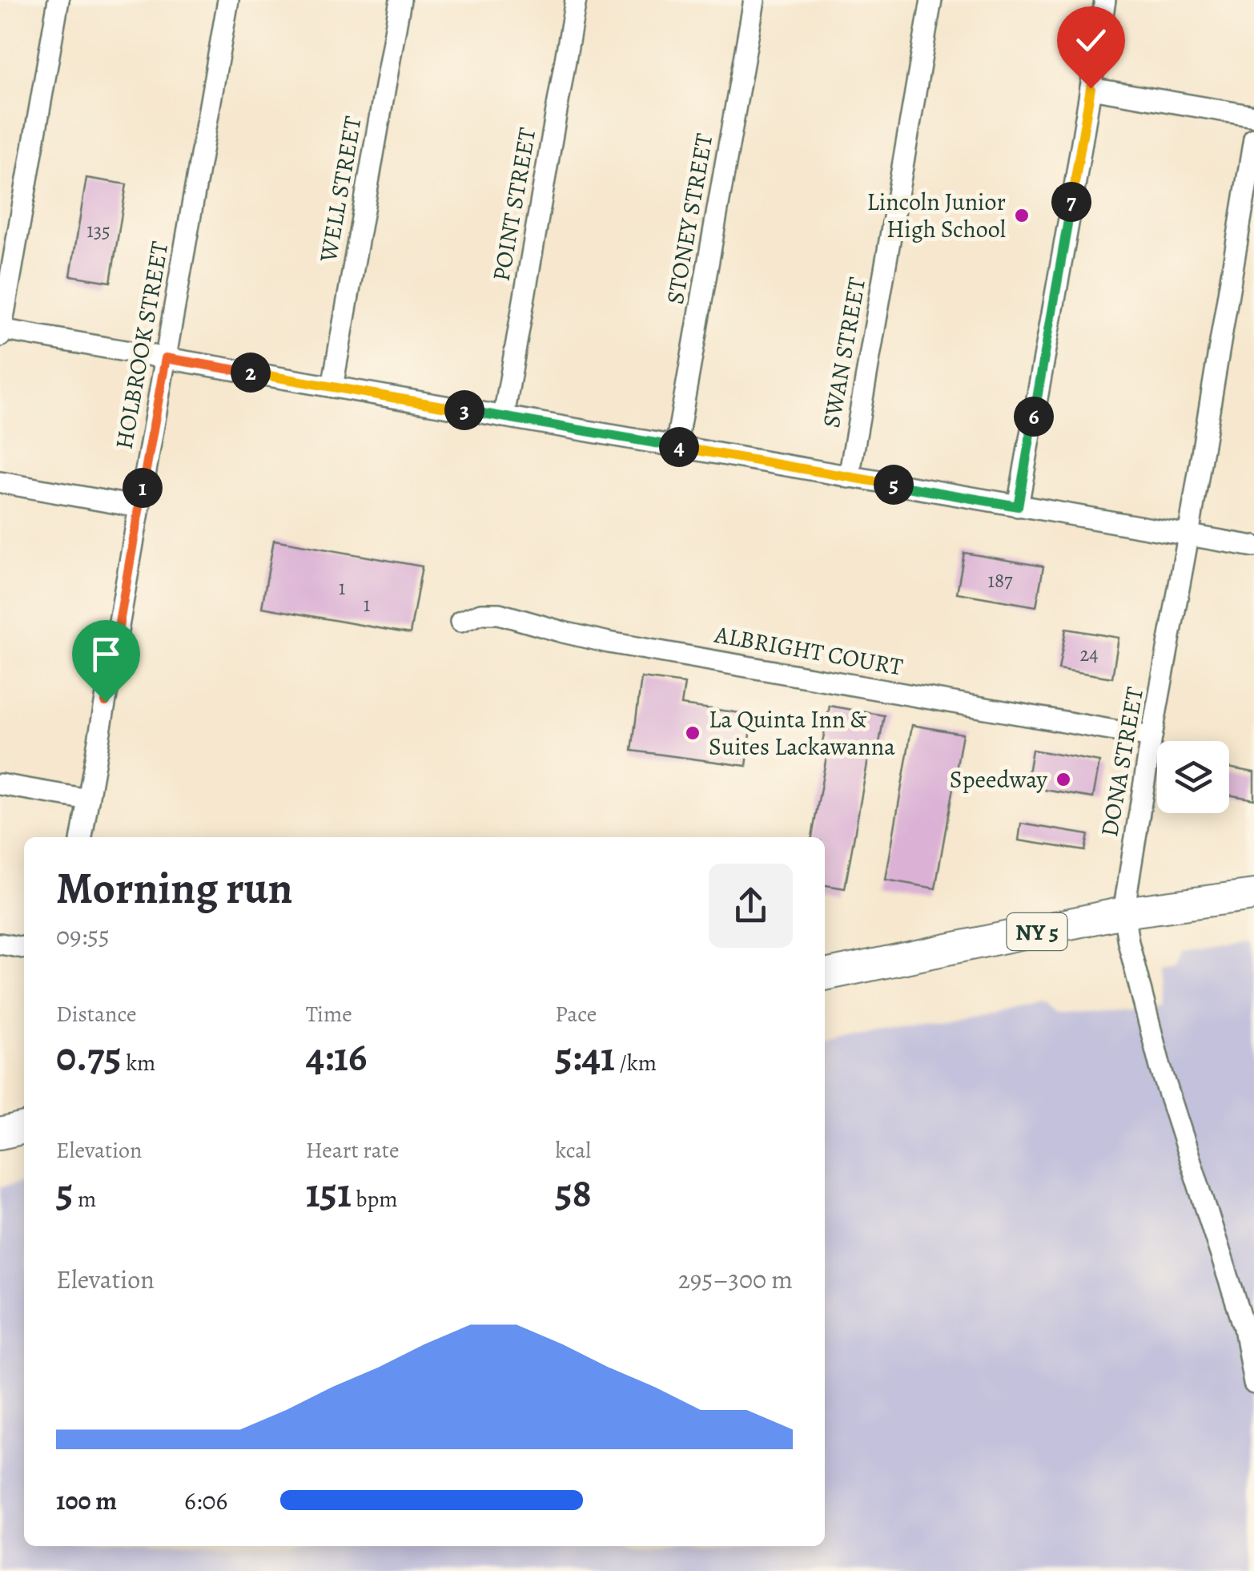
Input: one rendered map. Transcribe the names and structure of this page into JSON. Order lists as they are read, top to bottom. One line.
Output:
{"streets":{"highway":["NY 5"],"street":["WELL STREET","POINT STREET","STONEY STREET","HOLBROOK STREET","SWAN STREET","ALBRIGHT COURT","DONA STREET"]},"crossings":[["ALBRIGHT COURT","DONA STREET"],["DONA STREET","NY 5"]],"places":["Lincoln Junior High School","La Quinta Inn & Suites Lackawanna","Speedway"],"house_numbers":["135","187","1","1","24"],"page":{"pins":["7","2","3","6","4","5","1"],"heading":["Morning run","09:55"],"stats":[["Distance","0.75 km"],["Time","4:16"],["Pace","5:41 /km"],["Elevation","5 m"],["Heart rate","151 bpm"],["kcal","58"]],"chart":["Elevation","295–300 m"],"list":[{"name":"100 m","note":"6:06"}]}}
